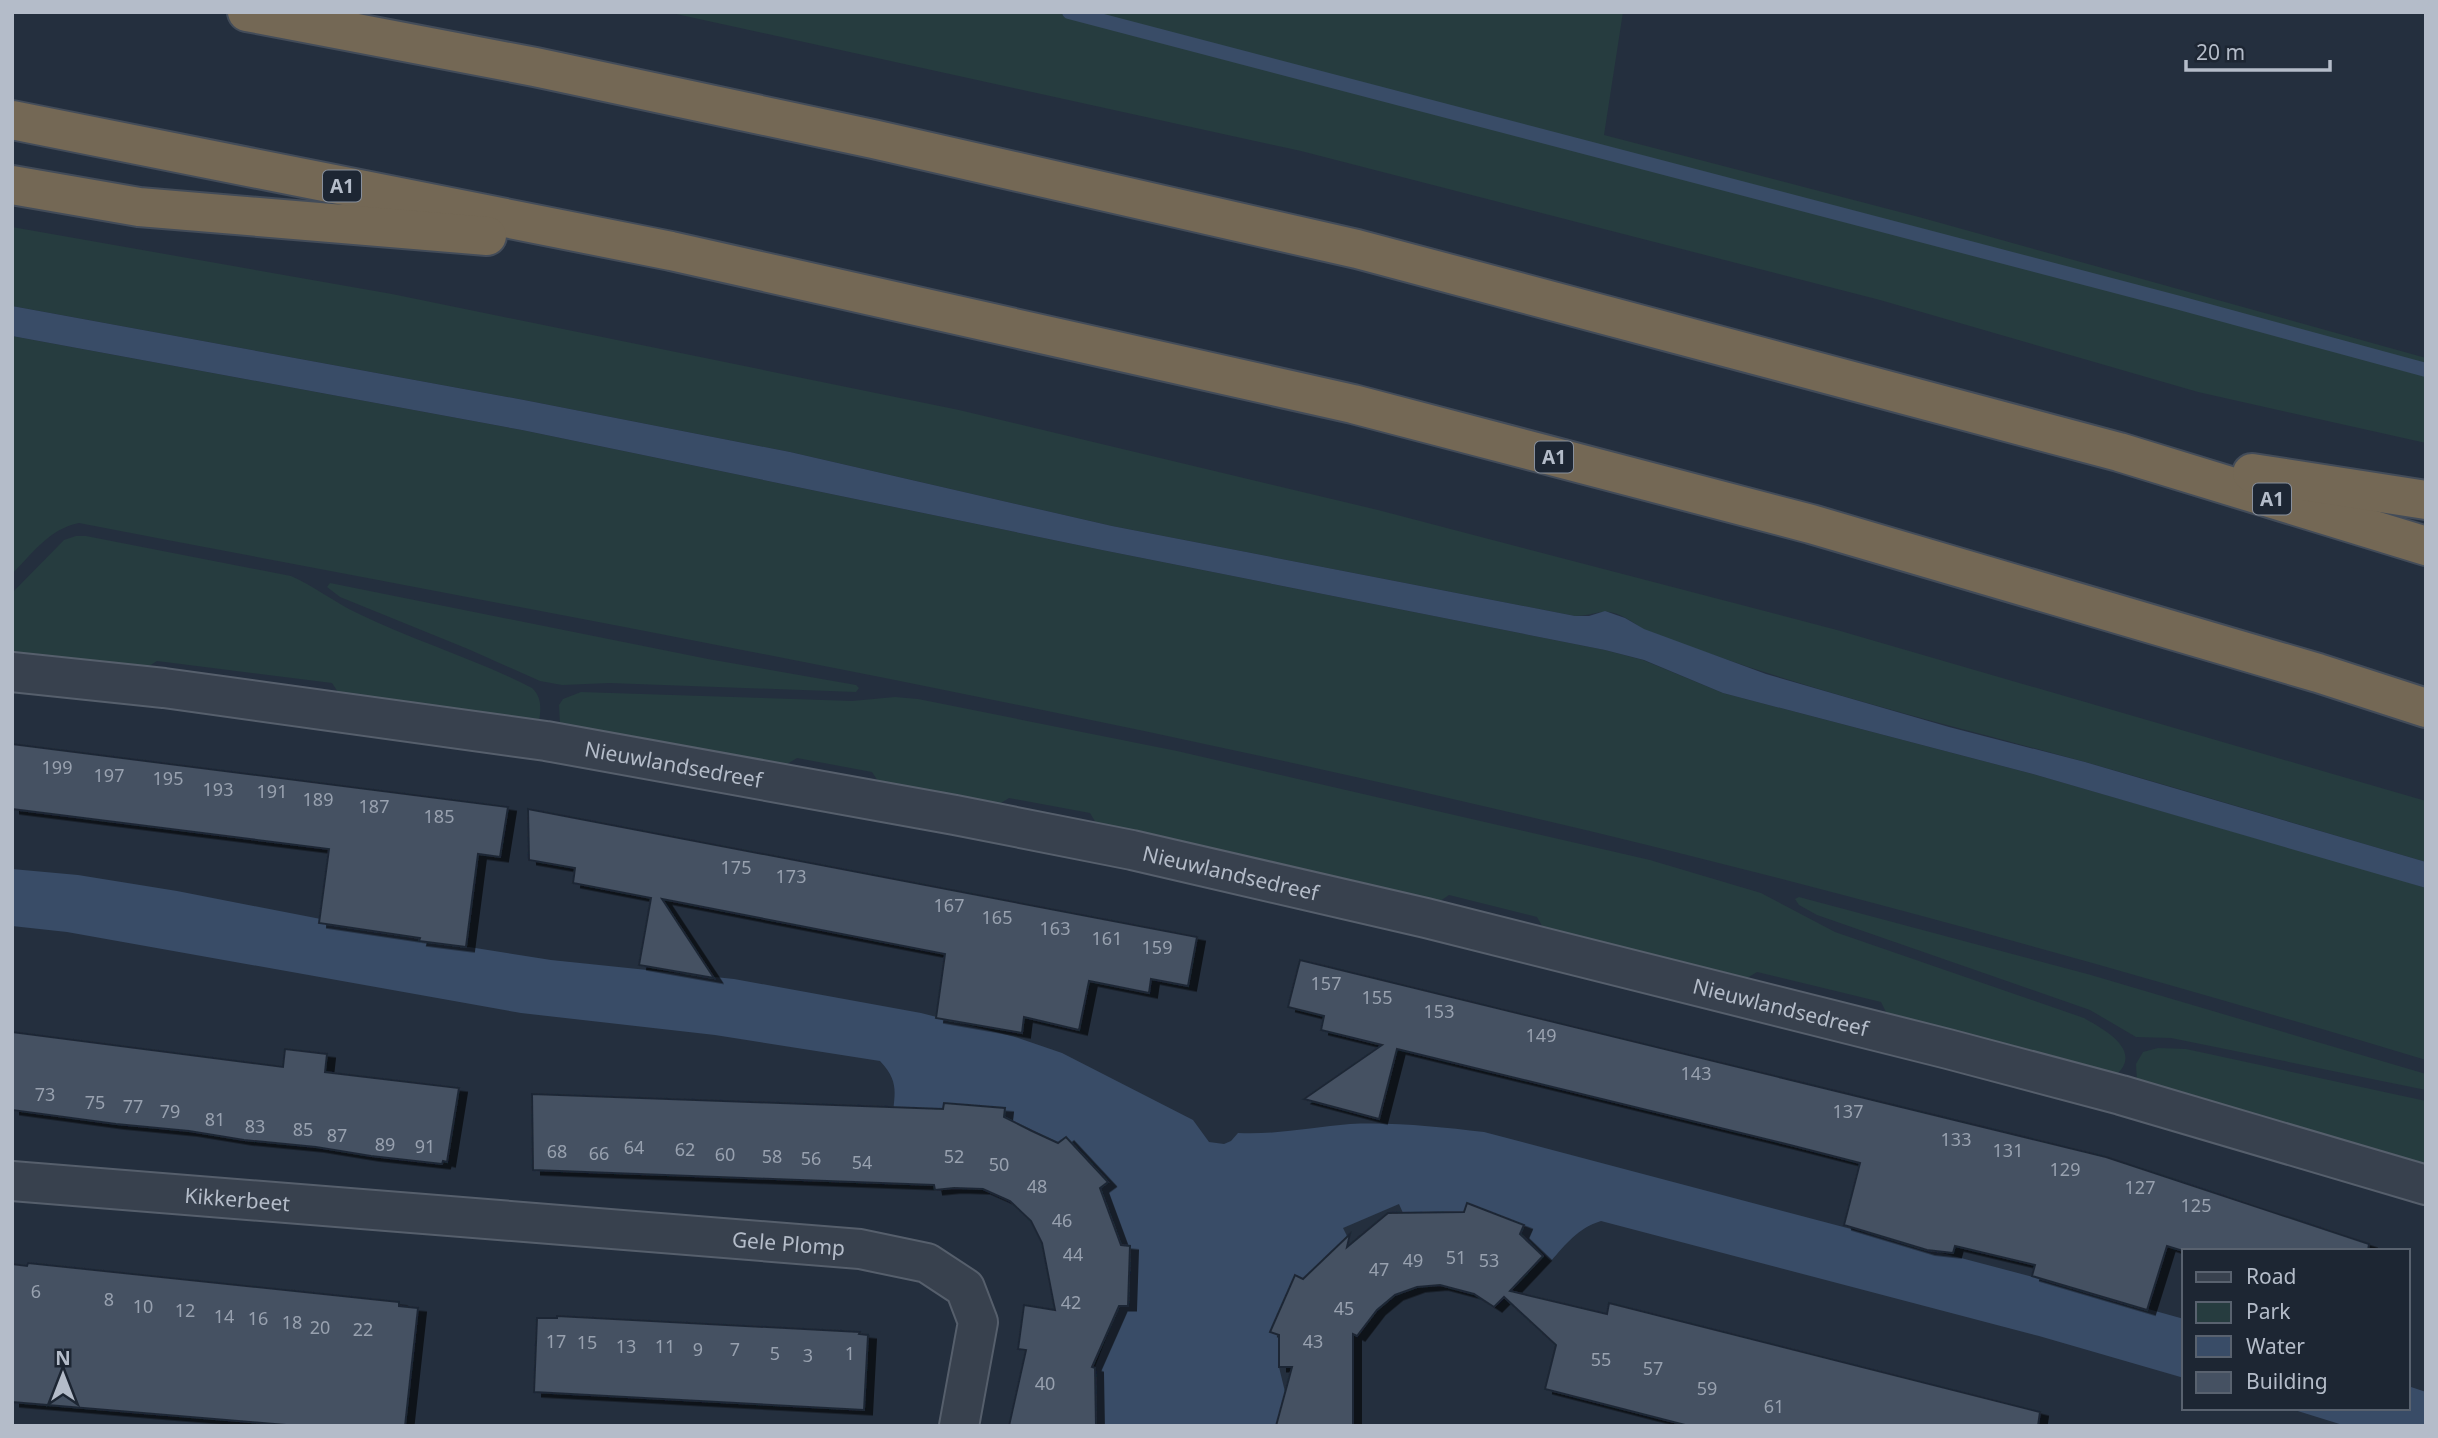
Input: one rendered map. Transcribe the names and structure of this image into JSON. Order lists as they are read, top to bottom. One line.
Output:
{"streets":{"highway":["A1"],"street":["Nieuwlandsedreef","Kikkerbeet","Gele Plomp"]},"crossings":[["Kikkerbeet","Gele Plomp"]],"house_numbers":["199","197","195","193","191","189","187","185","175","173","167","165","163","161","159","157","155","153","149","143","73","75","77","79","137","81","83","85","87","133","89","91","64","62","131","68","66","60","58","52","56","54","50","129","48","127","125","46","44","51","49","53","47","6","8","42","10","45","12","14","16","18","20","22","17","43","15","13","11","9","7","5","1","3","55","57","40","59","61"],"legend":["Road","Park","Water","Building"],"scale_bar":"20 m","north":"top"}
